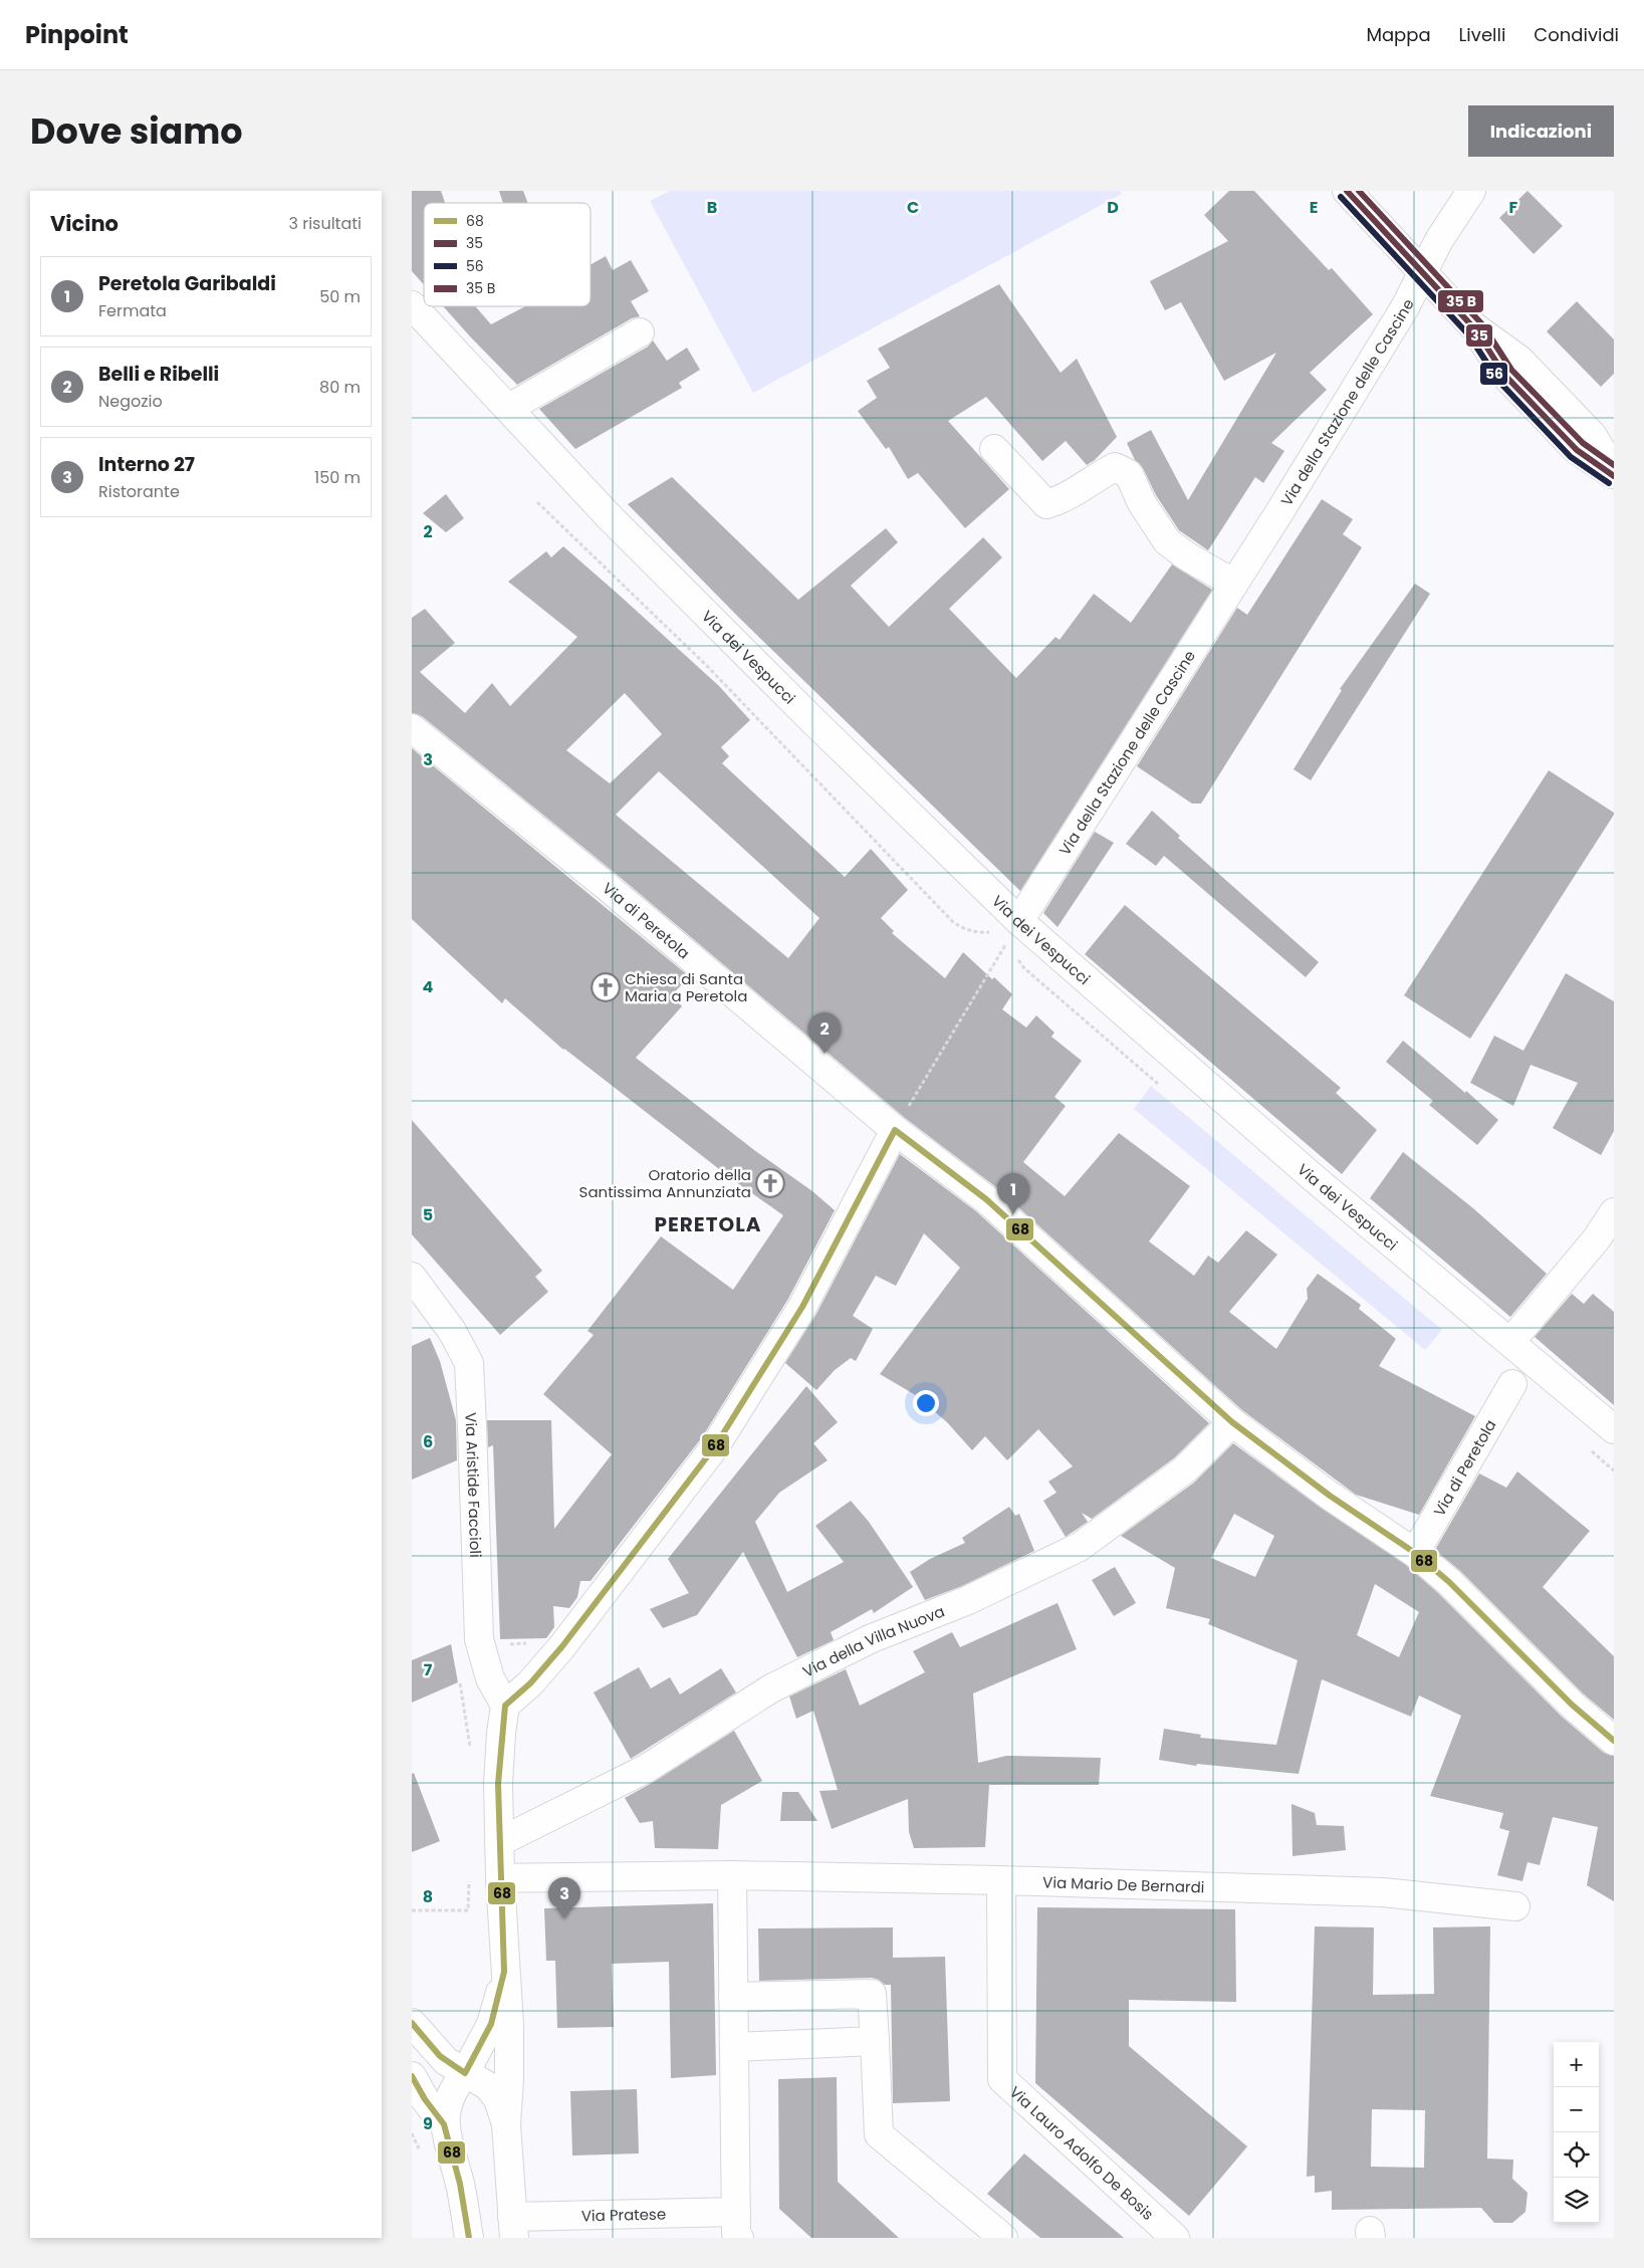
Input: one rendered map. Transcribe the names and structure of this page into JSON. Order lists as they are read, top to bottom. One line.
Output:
{"streets":{"street":["Via della Stazione delle Cascine","Via dei Vespucci","Via di Peretola","Via Aristide Faccioli","Via della Villa Nuova","Via Mario De Bernardi","Via Lauro Adolfo De Bosis","Via Pratese"]},"crossings":[["Via della Stazione delle Cascine","Via dei Vespucci"],["Via di Peretola","Via della Villa Nuova"],["Via Mario De Bernardi","Via Lauro Adolfo De Bosis"]],"districts":["PERETOLA"],"places":{"church":["Chiesa di Santa Maria a Peretola","Oratorio della Santissima Annunziata"]},"lines":["transit line 35","transit line 56","transit line 68"],"legend":["68","35","56","35 B"],"page":{"header":"Pinpoint","nav":["Mappa","Livelli","Condividi"],"title":"Dove siamo","buttons":"Indicazioni","heading":["Vicino","3 risultati"],"list":[{"mark":"1","name":"Peretola Garibaldi","note":"Fermata","value":"50 m"},{"mark":"2","name":"Belli e Ribelli","note":"Negozio","value":"80 m"},{"mark":"3","name":"Interno 27","note":"Ristorante","value":"150 m"}],"pins":["2","1","3"],"map_buttons":["+","−"]},"grid":{"columns":["B","C","D","E","F"],"rows":["2","3","4","5","6","7","8","9"]}}
